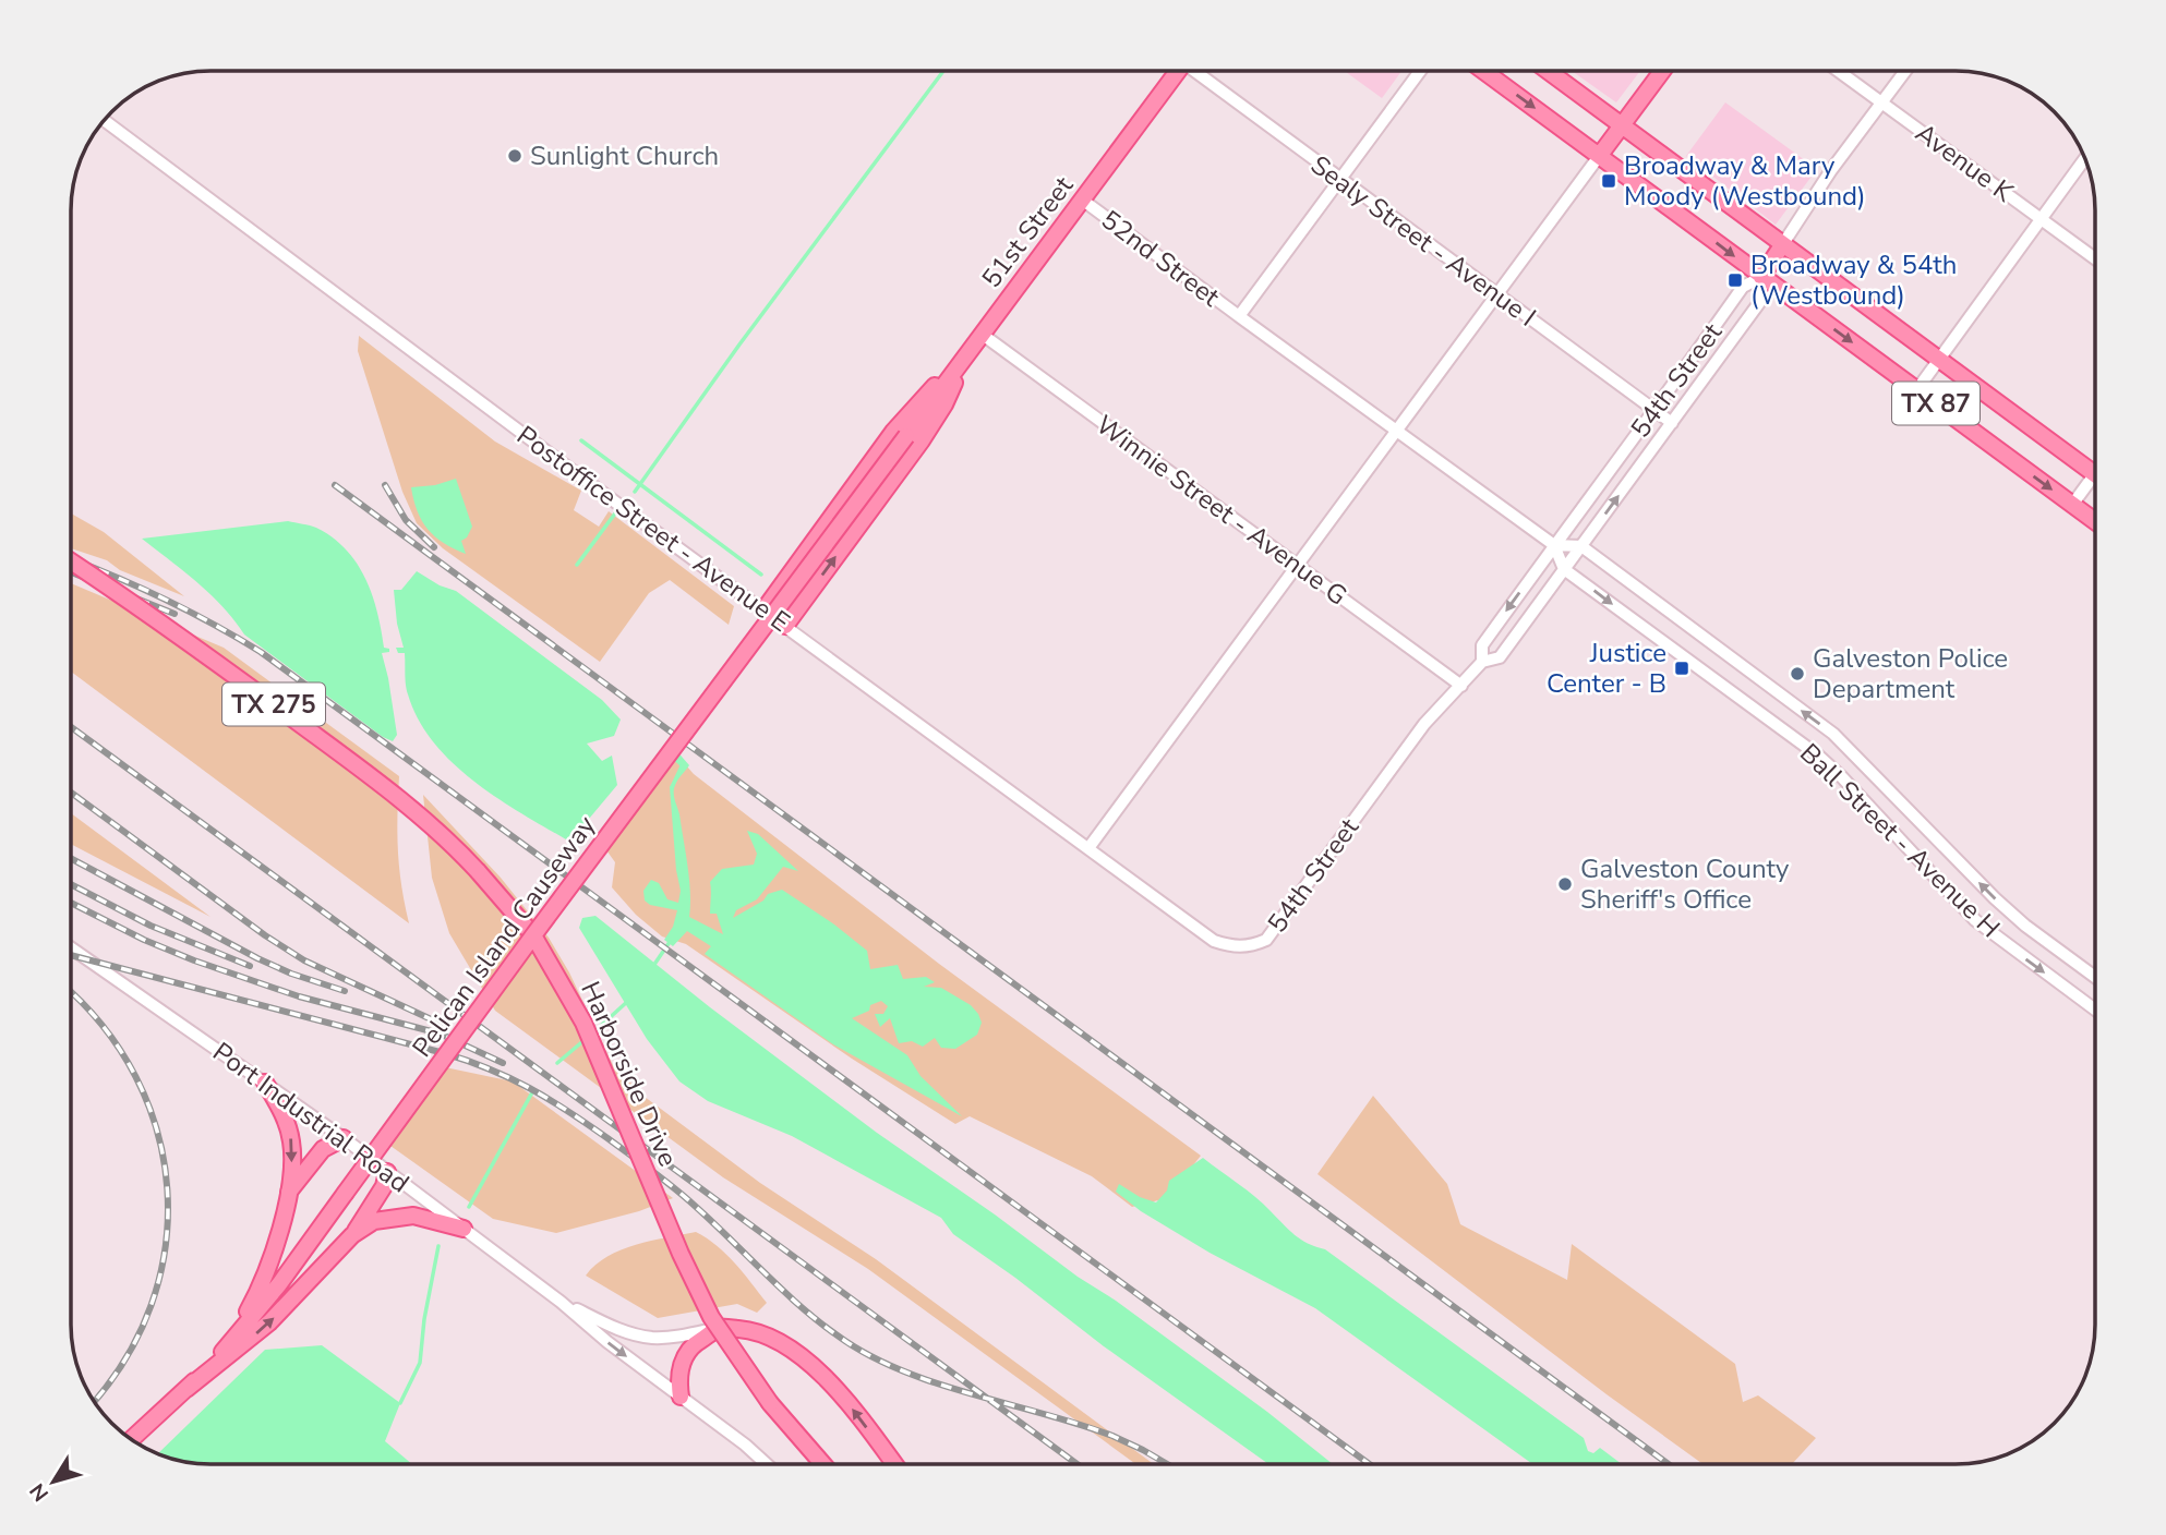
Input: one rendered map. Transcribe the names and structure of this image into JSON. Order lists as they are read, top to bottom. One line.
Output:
{"streets":{"main road":["51st Street","TX 87","TX 275","Pelican Island Causeway","Harborside Drive"],"street":["Avenue K","Sealy Street - Avenue I","52nd Street","54th Street","Winnie Street - Avenue G","Postoffice Street - Avenue E","Ball Street - Avenue H","Port Industrial Road"]},"crossings":[["51st Street","52nd Street"],["51st Street","Winnie Street - Avenue G"],["51st Street","Pelican Island Causeway"],["Sealy Street - Avenue I","52nd Street"],["Sealy Street - Avenue I","54th Street"],["54th Street","TX 87"],["54th Street","Winnie Street - Avenue G"],["54th Street","Postoffice Street - Avenue E"],["54th Street","Ball Street - Avenue H"],["Pelican Island Causeway","Harborside Drive"]],"places":{"other":["Sunlight Church","Galveston Police Department","Galveston County Sheriff's Office"],"transit":["Broadway & Mary Moody (Westbound)","Broadway & 54th (Westbound)","Justice Center - B"]},"north":"bottom left"}
